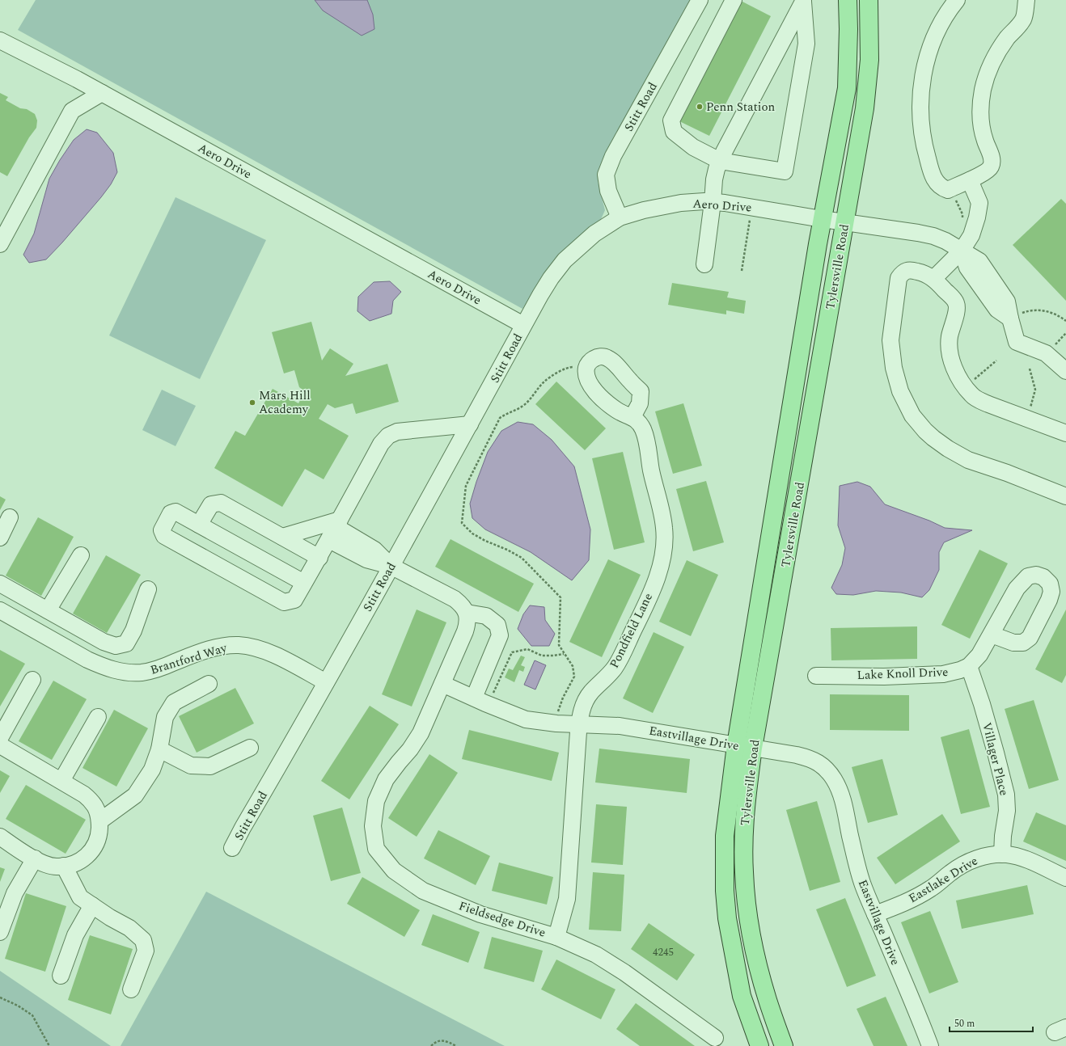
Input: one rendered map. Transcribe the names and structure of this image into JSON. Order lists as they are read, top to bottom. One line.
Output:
{"streets":{"main road":["Tylersville Road"],"street":["Stitt Road","Aero Drive","Pondfield Lane","Brantford Way","Lake Knoll Drive","Eastvillage Drive","Villager Place","Eastlake Drive","Fieldsedge Drive"]},"crossings":[["Stitt Road","Aero Drive"],["Stitt Road","Brantford Way"],["Aero Drive","Tylersville Road"],["Tylersville Road","Eastvillage Drive"],["Pondfield Lane","Eastvillage Drive"],["Pondfield Lane","Fieldsedge Drive"],["Lake Knoll Drive","Villager Place"],["Eastvillage Drive","Eastlake Drive"],["Eastvillage Drive","Fieldsedge Drive"],["Villager Place","Eastlake Drive"]],"places":["Penn Station","Mars Hill Academy"],"house_numbers":["4245"],"scale_bar":"50 m"}
